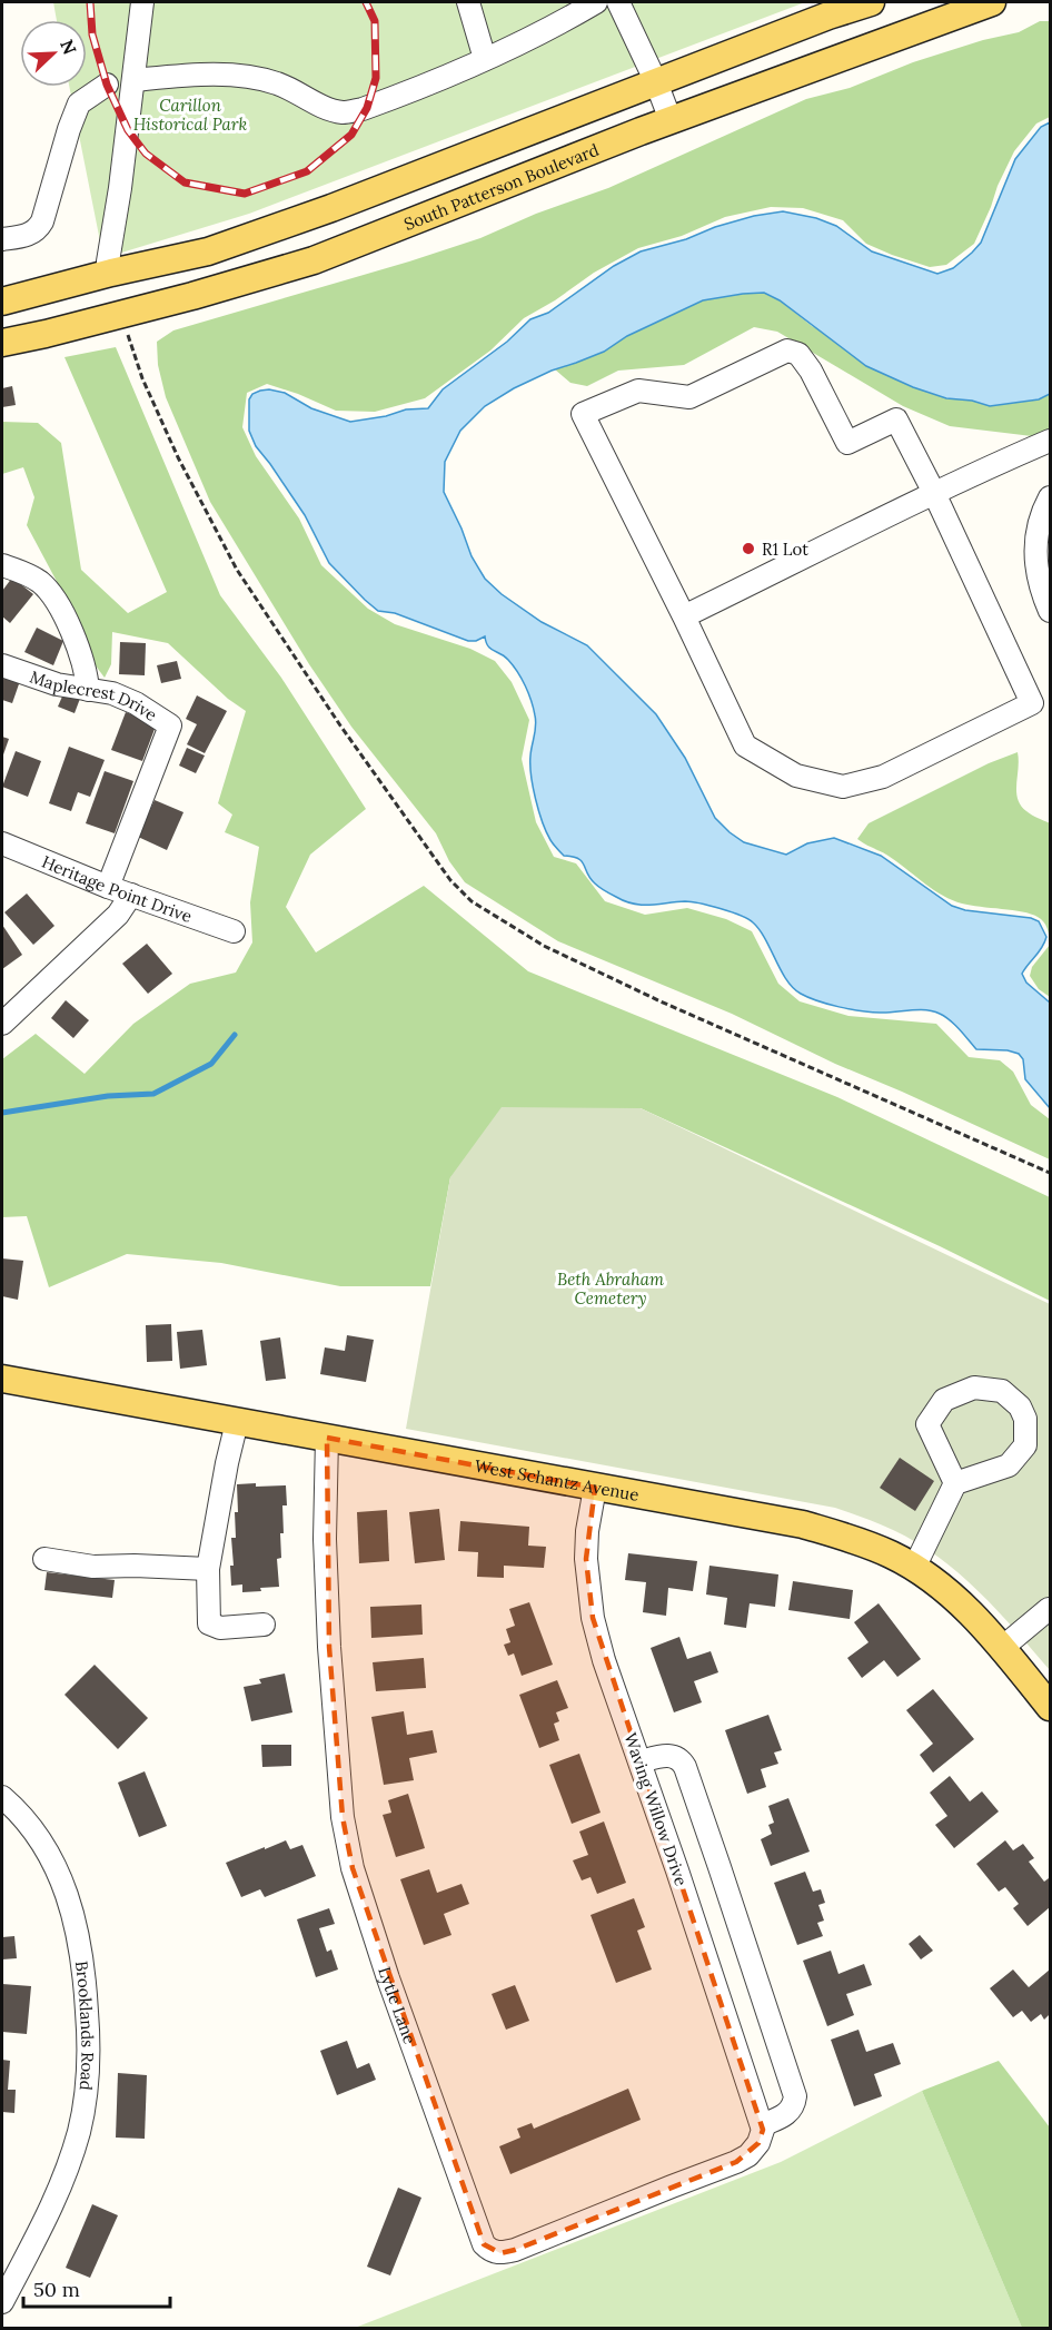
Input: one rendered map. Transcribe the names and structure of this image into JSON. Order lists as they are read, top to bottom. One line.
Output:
{"streets":{"main road":["South Patterson Boulevard","West Schantz Avenue"],"street":["Maplecrest Drive","Heritage Point Drive","Waving Willow Drive","Lytle Lane","Brooklands Road"]},"crossings":[["Maplecrest Drive","Heritage Point Drive"],["West Schantz Avenue","Waving Willow Drive"],["West Schantz Avenue","Lytle Lane"],["Waving Willow Drive","Lytle Lane"]],"parks":["Carillon Historical Park","Beth Abraham Cemetery"],"places":["R1 Lot"],"scale_bar":"50 m","north":"top right"}
